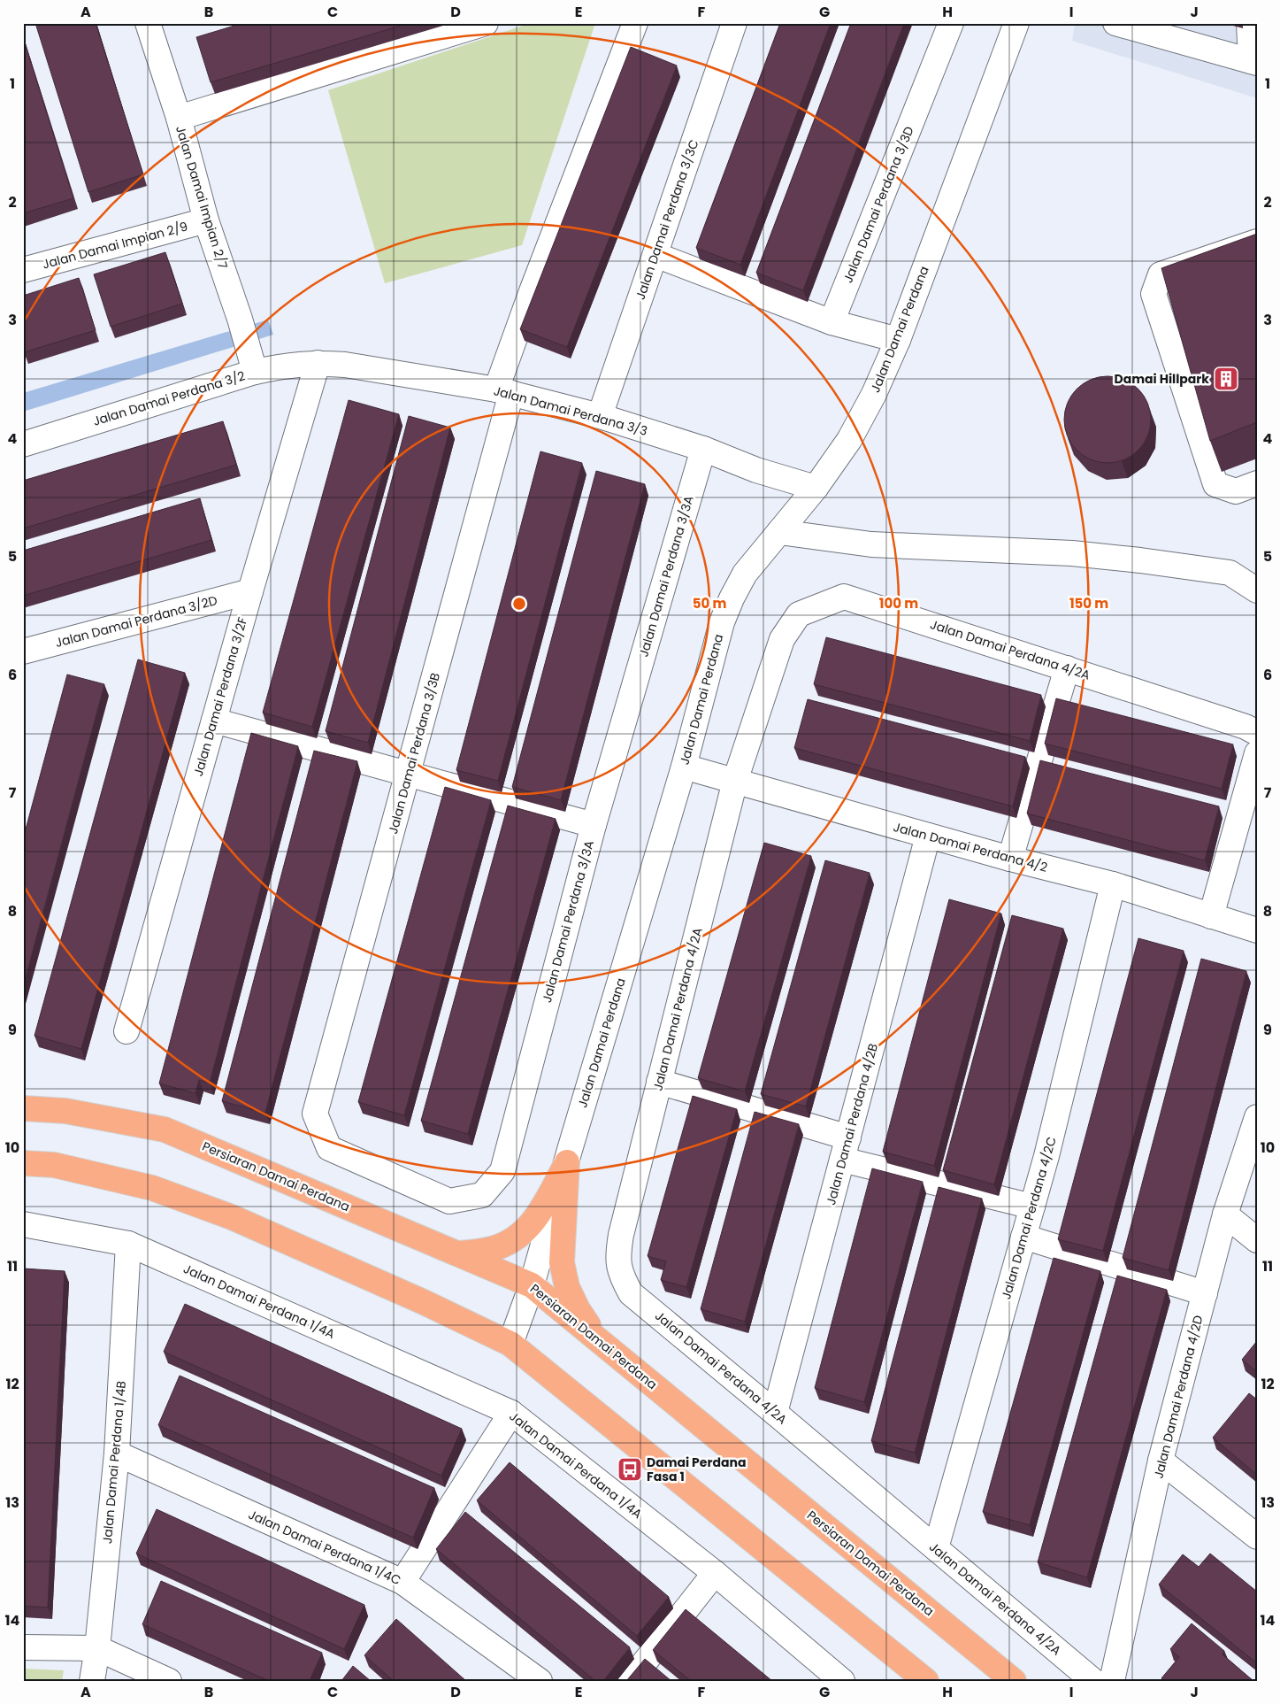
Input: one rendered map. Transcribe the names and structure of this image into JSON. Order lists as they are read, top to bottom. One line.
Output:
{"streets":{"main road":["Persiaran Damai Perdana"],"street":["Jalan Damai Impian 2/7","Jalan Damai Perdana 3/3D","Jalan Damai Perdana 3/3C","Jalan Damai Impian 2/9","Jalan Damai Perdana","Jalan Damai Perdana 3/2","Jalan Damai Perdana 3/3","Jalan Damai Perdana 3/3A","Jalan Damai Perdana 3/2D","Jalan Damai Perdana 4/2A","Jalan Damai Perdana 3/2F","Jalan Damai Perdana 3/3B","Jalan Damai Perdana 4/2","Jalan Damai Perdana 4/2B","Jalan Damai Perdana 4/2C","Jalan Damai Perdana 1/4A","Jalan Damai Perdana 4/2D","Jalan Damai Perdana 1/4B","Jalan Damai Perdana 1/4C"]},"crossings":[["Jalan Damai Impian 2/7","Jalan Damai Impian 2/9"],["Jalan Damai Impian 2/7","Jalan Damai Perdana 3/2"],["Jalan Damai Perdana 3/3C","Jalan Damai Perdana 3/3"],["Jalan Damai Perdana","Jalan Damai Perdana 3/3"],["Jalan Damai Perdana","Jalan Damai Perdana 4/2"],["Jalan Damai Perdana","Persiaran Damai Perdana"],["Jalan Damai Perdana 3/2","Jalan Damai Perdana 3/3"],["Jalan Damai Perdana 3/2","Jalan Damai Perdana 3/2F"],["Jalan Damai Perdana 3/3","Jalan Damai Perdana 3/3A"],["Jalan Damai Perdana 3/3","Jalan Damai Perdana 3/2F"],["Jalan Damai Perdana 3/3","Jalan Damai Perdana 3/3B"],["Jalan Damai Perdana 3/3A","Jalan Damai Perdana 3/3B"],["Jalan Damai Perdana 3/2D","Jalan Damai Perdana 3/2F"],["Jalan Damai Perdana 4/2A","Jalan Damai Perdana 4/2"],["Jalan Damai Perdana 4/2A","Jalan Damai Perdana 4/2B"],["Jalan Damai Perdana 4/2A","Jalan Damai Perdana 4/2C"],["Jalan Damai Perdana 4/2","Jalan Damai Perdana 4/2B"],["Jalan Damai Perdana 4/2","Jalan Damai Perdana 4/2C"],["Jalan Damai Perdana 1/4A","Jalan Damai Perdana 1/4B"],["Jalan Damai Perdana 1/4B","Jalan Damai Perdana 1/4C"]],"places":{"building":["Damai Hillpark"],"bus stop":["Damai Perdana Fasa 1"]},"grid":{"columns":["A","B","C","D","E","F","G","H","I","J"],"rows":["1","2","3","4","5","6","7","8","9","10","11","12","13","14"]},"rings":["50 m","100 m","150 m"]}
